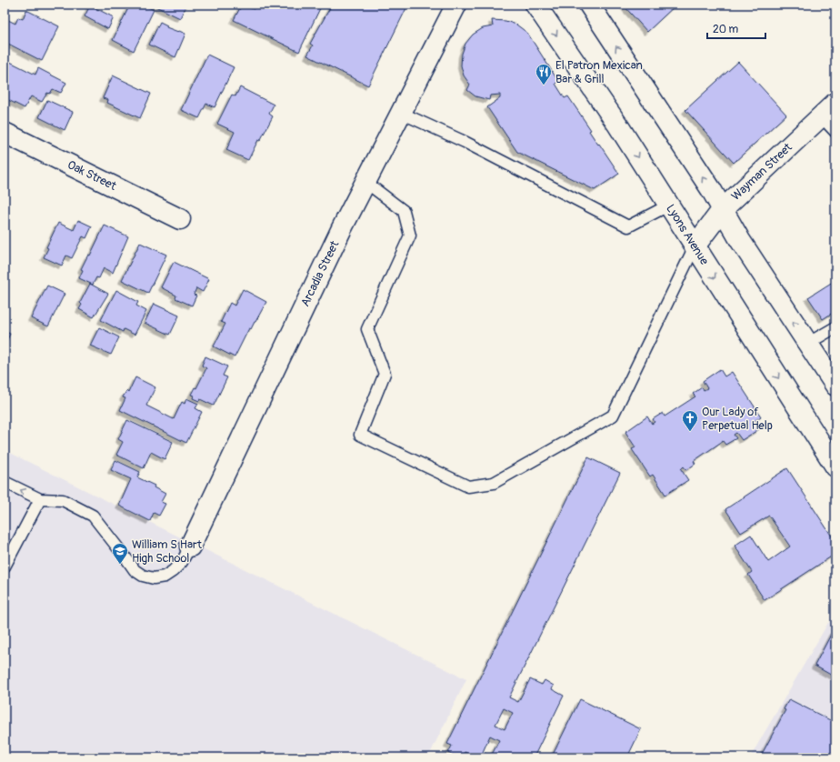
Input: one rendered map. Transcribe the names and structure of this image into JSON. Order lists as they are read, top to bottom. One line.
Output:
{"streets":{"street":["Wayman Street","Oak Street","Lyons Avenue","Arcadia Street"]},"crossings":[["Wayman Street","Lyons Avenue"]],"places":{"restaurant":["El Patron Mexican Bar & Grill"],"church":["Our Lady of Perpetual Help"],"school or university":["William S Hart High School"]},"scale_bar":"20 m"}
